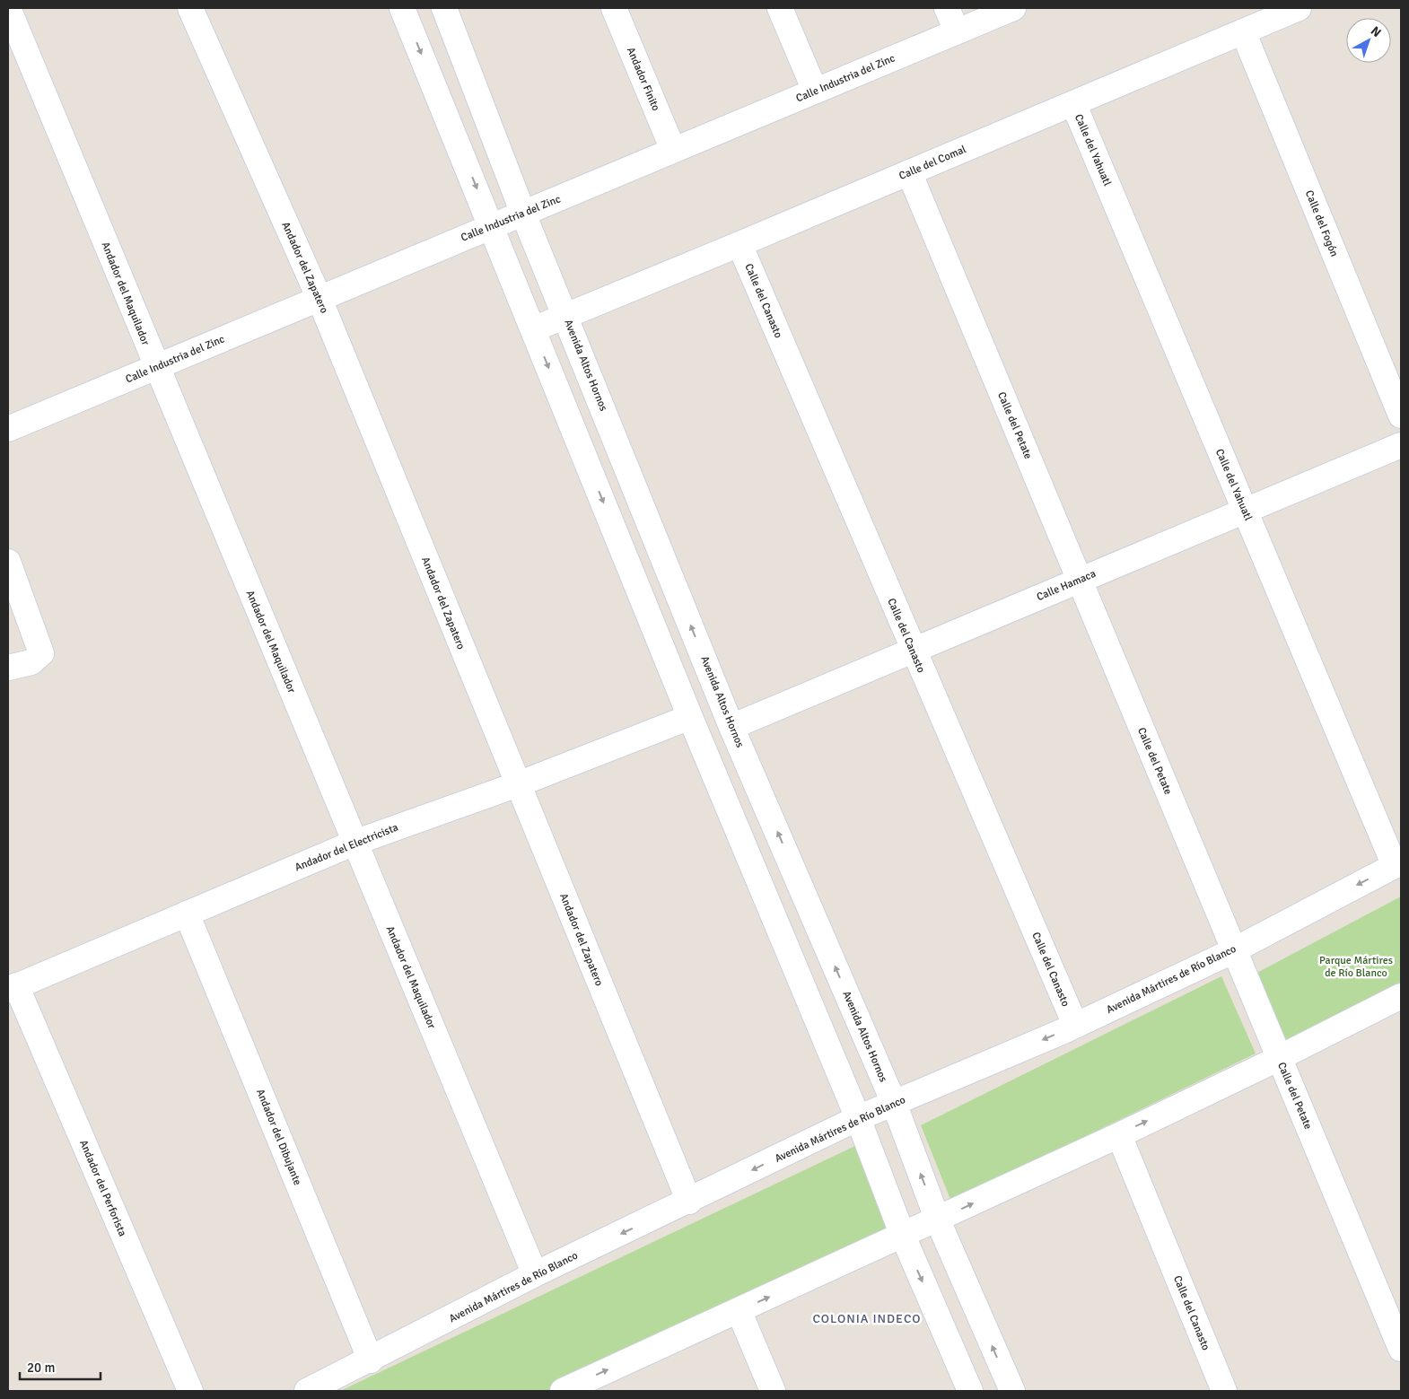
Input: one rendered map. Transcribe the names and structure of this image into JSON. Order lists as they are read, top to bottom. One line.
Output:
{"streets":{"street":["Calle Industria del Zinc","Andador Finito","Calle del Yahuatl","Calle del Comal","Calle del Fogón","Andador del Zapatero","Andador del Maquilador","Calle del Canasto","Avenida Altos Hornos","Calle del Petate","Calle Hamaca","Andador del Electricista","Avenida Mártires de Río Blanco","Andador del Dibujante","Andador del Perforista"]},"crossings":[["Calle Industria del Zinc","Andador Finito"],["Calle Industria del Zinc","Andador del Zapatero"],["Calle Industria del Zinc","Andador del Maquilador"],["Calle Industria del Zinc","Avenida Altos Hornos"],["Calle del Yahuatl","Calle del Comal"],["Calle del Yahuatl","Calle Hamaca"],["Calle del Yahuatl","Avenida Mártires de Río Blanco"],["Calle del Comal","Calle del Fogón"],["Calle del Comal","Calle del Canasto"],["Calle del Comal","Avenida Altos Hornos"],["Calle del Comal","Calle del Petate"],["Andador del Zapatero","Andador del Electricista"],["Andador del Zapatero","Avenida Mártires de Río Blanco"],["Andador del Maquilador","Andador del Electricista"],["Andador del Maquilador","Avenida Mártires de Río Blanco"],["Calle del Canasto","Calle Hamaca"],["Calle del Canasto","Avenida Mártires de Río Blanco"],["Avenida Altos Hornos","Calle Hamaca"],["Avenida Altos Hornos","Avenida Mártires de Río Blanco"],["Calle del Petate","Calle Hamaca"],["Calle del Petate","Avenida Mártires de Río Blanco"],["Andador del Electricista","Andador del Dibujante"],["Andador del Electricista","Andador del Perforista"],["Avenida Mártires de Río Blanco","Andador del Dibujante"]],"districts":["COLONIA INDECO"],"parks":["Parque Mártires de Río Blanco"],"scale_bar":"20 m","north":"top right"}
